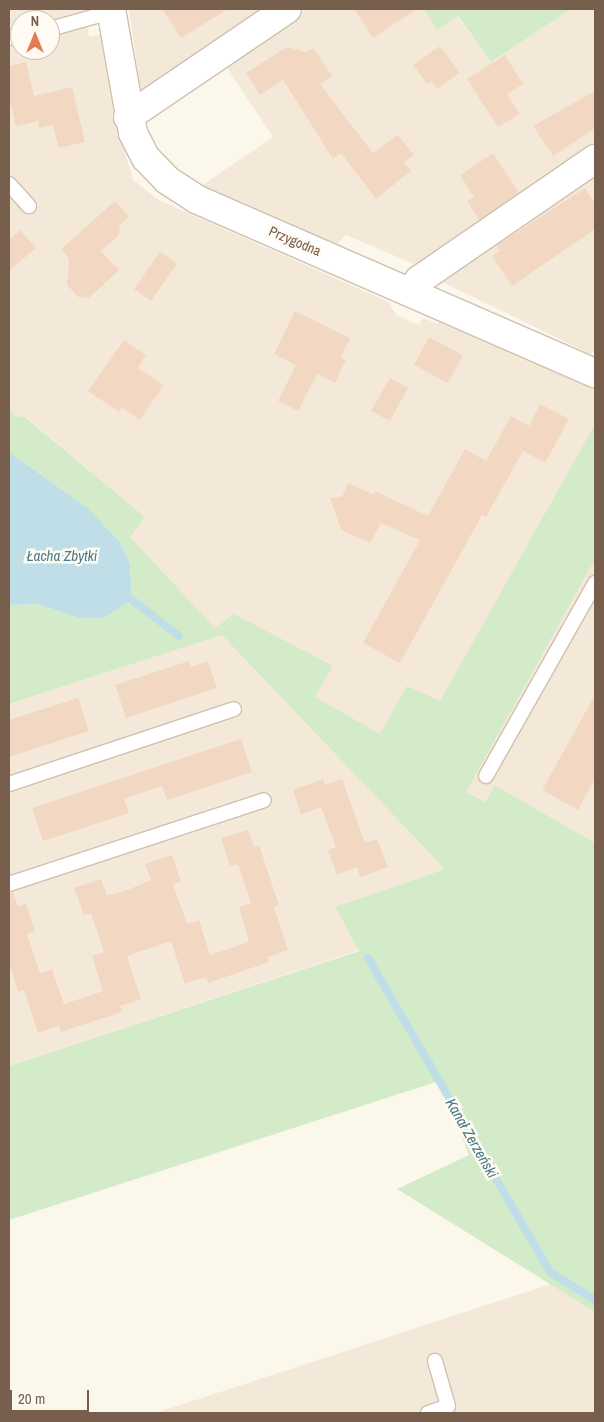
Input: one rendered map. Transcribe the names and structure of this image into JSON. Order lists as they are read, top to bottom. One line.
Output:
{"streets":{"street":["Przygodna"]},"water":["Łacha Zbytki","Kanał Zerzeński"],"scale_bar":"20 m","north":"top"}
